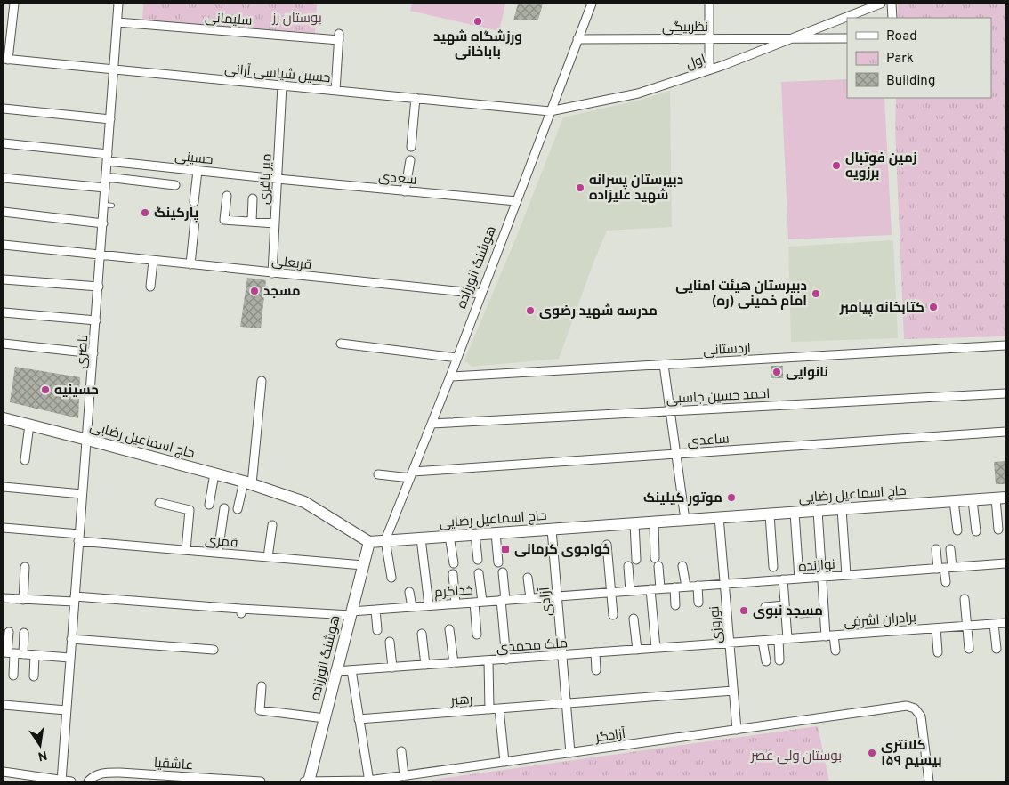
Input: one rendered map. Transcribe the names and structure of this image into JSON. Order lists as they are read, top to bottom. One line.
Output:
{"streets":{"main road":["هوشنگ انورزاده","حاج اسماعیل رضایی"],"street":["سلیمانی","نظربیگی","اول","حسین شیاسی آرانی","حسینی","سعدی","میر باقری","قربعلی","اردستانی","ناصری","احمد حسین جاسبی","ساعدی","قمری","نوازنده","خداکرم","آزادی","برادران اشرفی","نوروزی","ملک محمدی","رهبر","آزادگر","عاشقیا"]},"crossings":[["سلیمانی","حسین شیاسی آرانی"],["سلیمانی","ناصری"],["نظربیگی","اول"],["نظربیگی","هوشنگ انورزاده"],["اول","حسین شیاسی آرانی"],["اول","هوشنگ انورزاده"],["حسین شیاسی آرانی","میر باقری"],["حسین شیاسی آرانی","هوشنگ انورزاده"],["حسین شیاسی آرانی","ناصری"],["حسینی","سعدی"],["حسینی","میر باقری"],["حسینی","ناصری"],["سعدی","میر باقری"],["سعدی","هوشنگ انورزاده"],["میر باقری","قربعلی"],["قربعلی","هوشنگ انورزاده"],["قربعلی","ناصری"],["هوشنگ انورزاده","اردستانی"],["هوشنگ انورزاده","احمد حسین جاسبی"],["هوشنگ انورزاده","حاج اسماعیل رضایی"],["هوشنگ انورزاده","ساعدی"],["هوشنگ انورزاده","قمری"],["هوشنگ انورزاده","خداکرم"],["هوشنگ انورزاده","ملک محمدی"],["هوشنگ انورزاده","آزادگر"],["ناصری","حاج اسماعیل رضایی"],["ناصری","قمری"],["ناصری","خداکرم"],["حاج اسماعیل رضایی","آزادی"],["حاج اسماعیل رضایی","نوروزی"],["نوازنده","خداکرم"],["نوازنده","نوروزی"],["خداکرم","آزادی"],["آزادی","ملک محمدی"],["آزادی","رهبر"],["آزادی","آزادگر"],["برادران اشرفی","نوروزی"],["برادران اشرفی","ملک محمدی"],["نوروزی","ملک محمدی"],["نوروزی","رهبر"],["نوروزی","آزادگر"]],"parks":["بوستان رز","بوستان ولی عصر"],"places":{"other":["ورزشگاه شهید باباخانی","زمین فوتبال برزویه","دبیرستان پسرانه شهید علیزاده","پارکینگ","مسجد","دبیرستان هیئت امنایی امام خمینی (ره)","کتابخانه پیامبر","مدرسه شهید رضوی","نانوایی","حسینیه","موتور کیلینک","مسجد نبوی","کلانتری ۱۵۹ بیسیم"],"transit":["خواجوی کرمانی"]},"legend":["Road","Park","Building"],"north":"bottom"}
